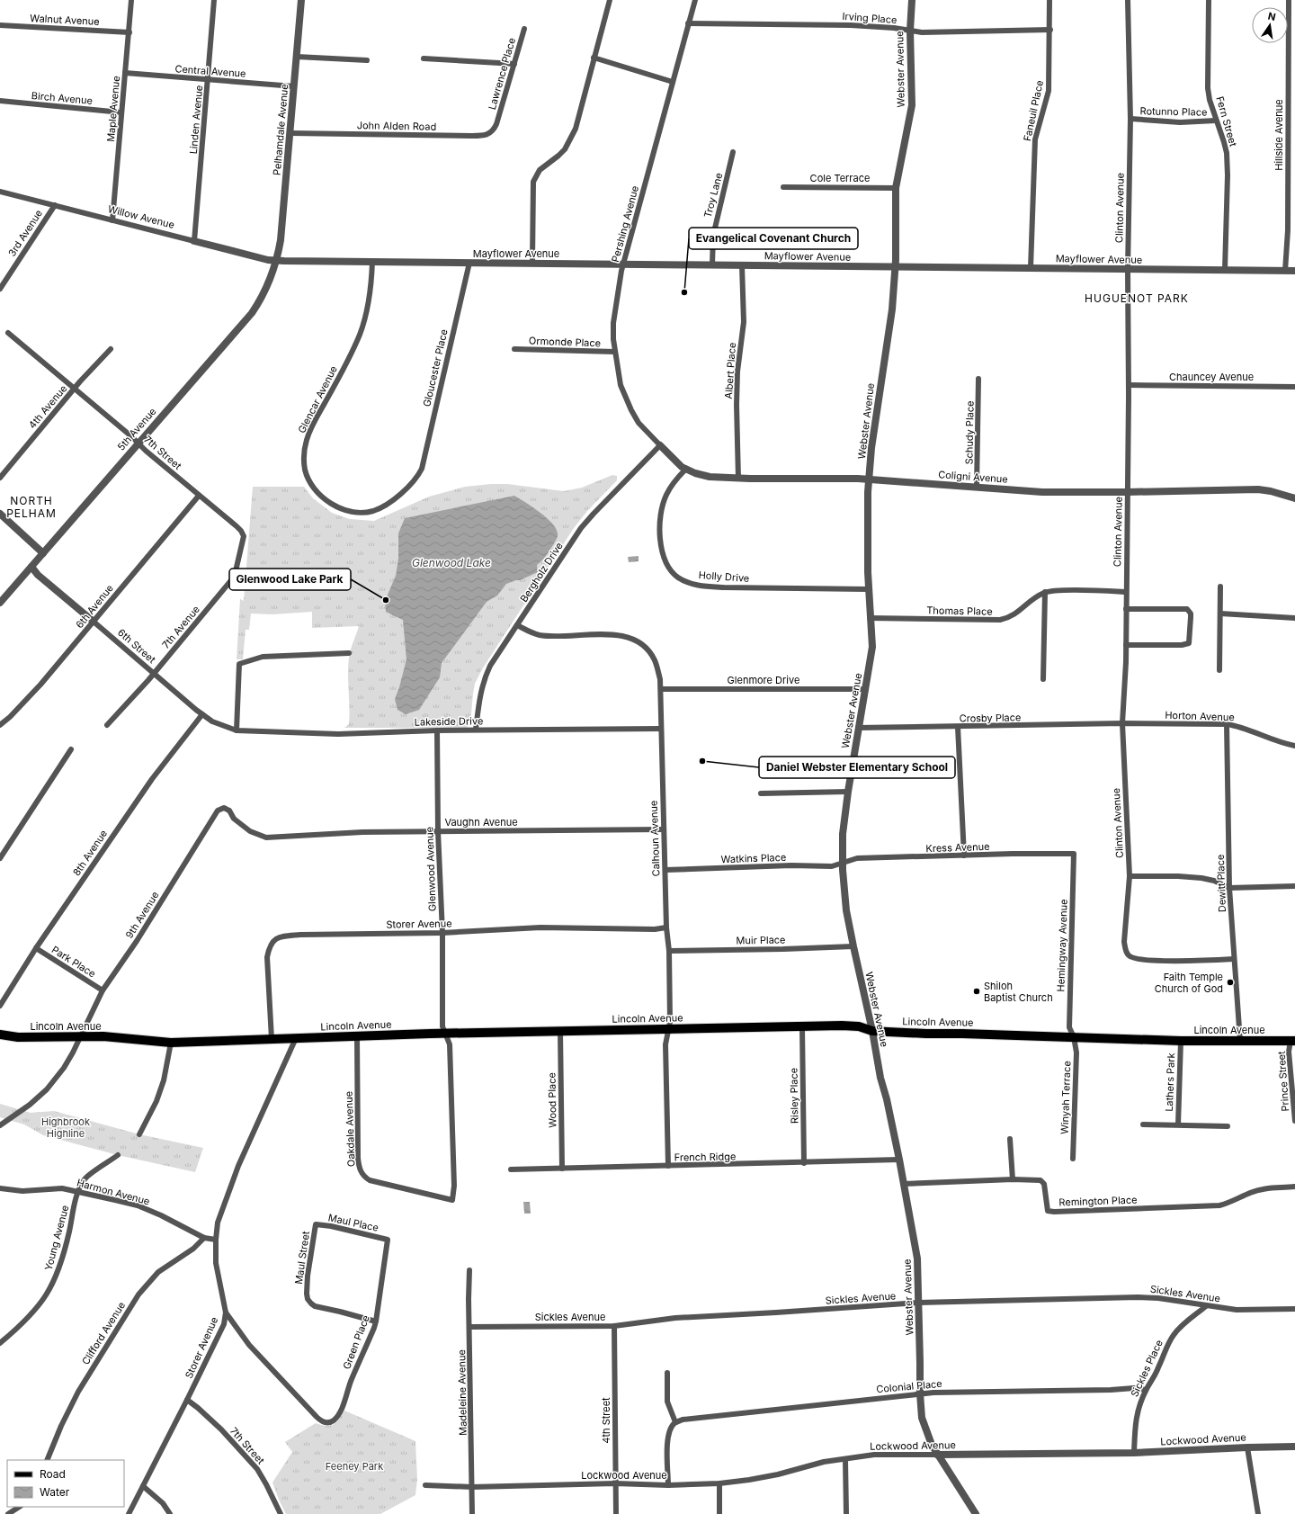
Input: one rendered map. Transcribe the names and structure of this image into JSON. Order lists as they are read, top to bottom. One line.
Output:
{"streets":{"main road":["Lincoln Avenue"],"street":["Irving Place","Walnut Avenue","Webster Avenue","Central Avenue","Lawrence Place","Birch Avenue","Maple Avenue","Faneuil Place","Rotunno Place","Linden Avenue","Fern Street","John Alden Road","Pelhamdale Avenue","Hillside Avenue","Cole Terrace","Troy Lane","Clinton Avenue","Willow Avenue","Pershing Avenue","3rd Avenue","Mayflower Avenue","Ormonde Place","Gloucester Place","Albert Place","Chauncey Avenue","Glencar Avenue","4th Avenue","5th Avenue","Schudy Place","7th Street","Coligni Avenue","Bergholz Drive","Holly Drive","6th Avenue","Thomas Place","7th Avenue","6th Street","Glenmore Drive","Horton Avenue","Crosby Place","Lakeside Drive","Vaughn Avenue","Calhoun Avenue","Kress Avenue","8th Avenue","Watkins Place","Glenwood Avenue","Dewitt Place","9th Avenue","Storer Avenue","Muir Place","Hemingway Avenue","Park Place","Prince Street","Lathers Park","Risley Place","Winyah Terrace","Wood Place","Oakdale Avenue","French Ridge","Harmon Avenue","Remington Place","Maul Place","Young Avenue","Maul Street","Sickles Avenue","Clifford Avenue","Green Place","Sickles Place","Colonial Place","Madeleine Avenue","4th Street","Lockwood Avenue"]},"crossings":[["Irving Place","Webster Avenue"],["Irving Place","Faneuil Place"],["Irving Place","Pershing Avenue"],["Walnut Avenue","Maple Avenue"],["Webster Avenue","Cole Terrace"],["Webster Avenue","Mayflower Avenue"],["Webster Avenue","Coligni Avenue"],["Webster Avenue","Holly Drive"],["Webster Avenue","Thomas Place"],["Webster Avenue","Glenmore Drive"],["Webster Avenue","Crosby Place"],["Webster Avenue","Kress Avenue"],["Webster Avenue","Watkins Place"],["Webster Avenue","Muir Place"],["Webster Avenue","Lincoln Avenue"],["Webster Avenue","French Ridge"],["Webster Avenue","Remington Place"],["Webster Avenue","Sickles Avenue"],["Webster Avenue","Colonial Place"],["Webster Avenue","Lockwood Avenue"],["Central Avenue","Maple Avenue"],["Central Avenue","Linden Avenue"],["Central Avenue","Pelhamdale Avenue"],["Lawrence Place","John Alden Road"],["Birch Avenue","Maple Avenue"],["Maple Avenue","Willow Avenue"],["Faneuil Place","Mayflower Avenue"],["Rotunno Place","Fern Street"],["Rotunno Place","Clinton Avenue"],["Linden Avenue","Willow Avenue"],["Fern Street","Mayflower Avenue"],["John Alden Road","Pelhamdale Avenue"],["Pelhamdale Avenue","Willow Avenue"],["Pelhamdale Avenue","Mayflower Avenue"],["Pelhamdale Avenue","5th Avenue"],["Hillside Avenue","Mayflower Avenue"],["Troy Lane","Mayflower Avenue"],["Clinton Avenue","Mayflower Avenue"],["Clinton Avenue","Chauncey Avenue"],["Clinton Avenue","Coligni Avenue"],["Clinton Avenue","Thomas Place"],["Clinton Avenue","Horton Avenue"],["Clinton Avenue","Crosby Place"],["Clinton Avenue","Dewitt Place"],["Willow Avenue","3rd Avenue"],["Willow Avenue","Mayflower Avenue"],["Willow Avenue","5th Avenue"],["Pershing Avenue","Mayflower Avenue"],["Pershing Avenue","Ormonde Place"],["Pershing Avenue","Coligni Avenue"],["Pershing Avenue","Bergholz Drive"],["Mayflower Avenue","Gloucester Place"],["Mayflower Avenue","Albert Place"],["Mayflower Avenue","Glencar Avenue"],["Mayflower Avenue","5th Avenue"],["Gloucester Place","Glencar Avenue"],["Albert Place","Coligni Avenue"],["4th Avenue","7th Street"],["5th Avenue","7th Street"],["5th Avenue","6th Street"],["Schudy Place","Coligni Avenue"],["7th Street","6th Avenue"],["7th Street","7th Avenue"],["7th Street","Storer Avenue"],["Coligni Avenue","Bergholz Drive"],["Coligni Avenue","Holly Drive"],["Bergholz Drive","Lakeside Drive"],["Bergholz Drive","Calhoun Avenue"],["6th Avenue","6th Street"],["7th Avenue","6th Street"],["6th Street","Lakeside Drive"],["6th Street","8th Avenue"],["Glenmore Drive","Calhoun Avenue"],["Horton Avenue","Crosby Place"],["Horton Avenue","Dewitt Place"],["Lakeside Drive","Calhoun Avenue"],["Lakeside Drive","Glenwood Avenue"],["Vaughn Avenue","Calhoun Avenue"],["Vaughn Avenue","Glenwood Avenue"],["Vaughn Avenue","9th Avenue"],["Calhoun Avenue","Watkins Place"],["Calhoun Avenue","Storer Avenue"],["Calhoun Avenue","Muir Place"],["Calhoun Avenue","Lincoln Avenue"],["Calhoun Avenue","French Ridge"],["Kress Avenue","Watkins Place"],["Kress Avenue","Hemingway Avenue"],["8th Avenue","Park Place"],["Glenwood Avenue","Storer Avenue"],["Glenwood Avenue","Lincoln Avenue"],["Glenwood Avenue","Oakdale Avenue"],["Dewitt Place","Lincoln Avenue"],["9th Avenue","Park Place"],["9th Avenue","Lincoln Avenue"],["Storer Avenue","Lincoln Avenue"],["Storer Avenue","Harmon Avenue"],["Storer Avenue","Green Place"],["Hemingway Avenue","Lincoln Avenue"],["Hemingway Avenue","Winyah Terrace"],["Lincoln Avenue","Prince Street"],["Lincoln Avenue","Lathers Park"],["Lincoln Avenue","Risley Place"],["Lincoln Avenue","Winyah Terrace"],["Lincoln Avenue","Wood Place"],["Lincoln Avenue","Oakdale Avenue"],["Risley Place","French Ridge"],["Wood Place","French Ridge"],["Harmon Avenue","Young Avenue"],["Harmon Avenue","Clifford Avenue"],["Maul Place","Maul Street"],["Maul Place","Green Place"],["Maul Street","Green Place"],["Sickles Avenue","Sickles Place"],["Sickles Avenue","Madeleine Avenue"],["Sickles Avenue","4th Street"],["Sickles Place","Colonial Place"],["Sickles Place","Lockwood Avenue"],["Madeleine Avenue","Lockwood Avenue"],["4th Street","Lockwood Avenue"]],"districts":["HUGUENOT PARK","NORTH PELHAM"],"water":["Glenwood Lake"],"parks":["Highbrook Highline","Feeney Park"],"places":["Evangelical Covenant Church","Glenwood Lake Park","Daniel Webster Elementary School","Faith Temple Church of God","Shiloh Baptist Church"],"legend":["Road","Water"],"north":"top"}
